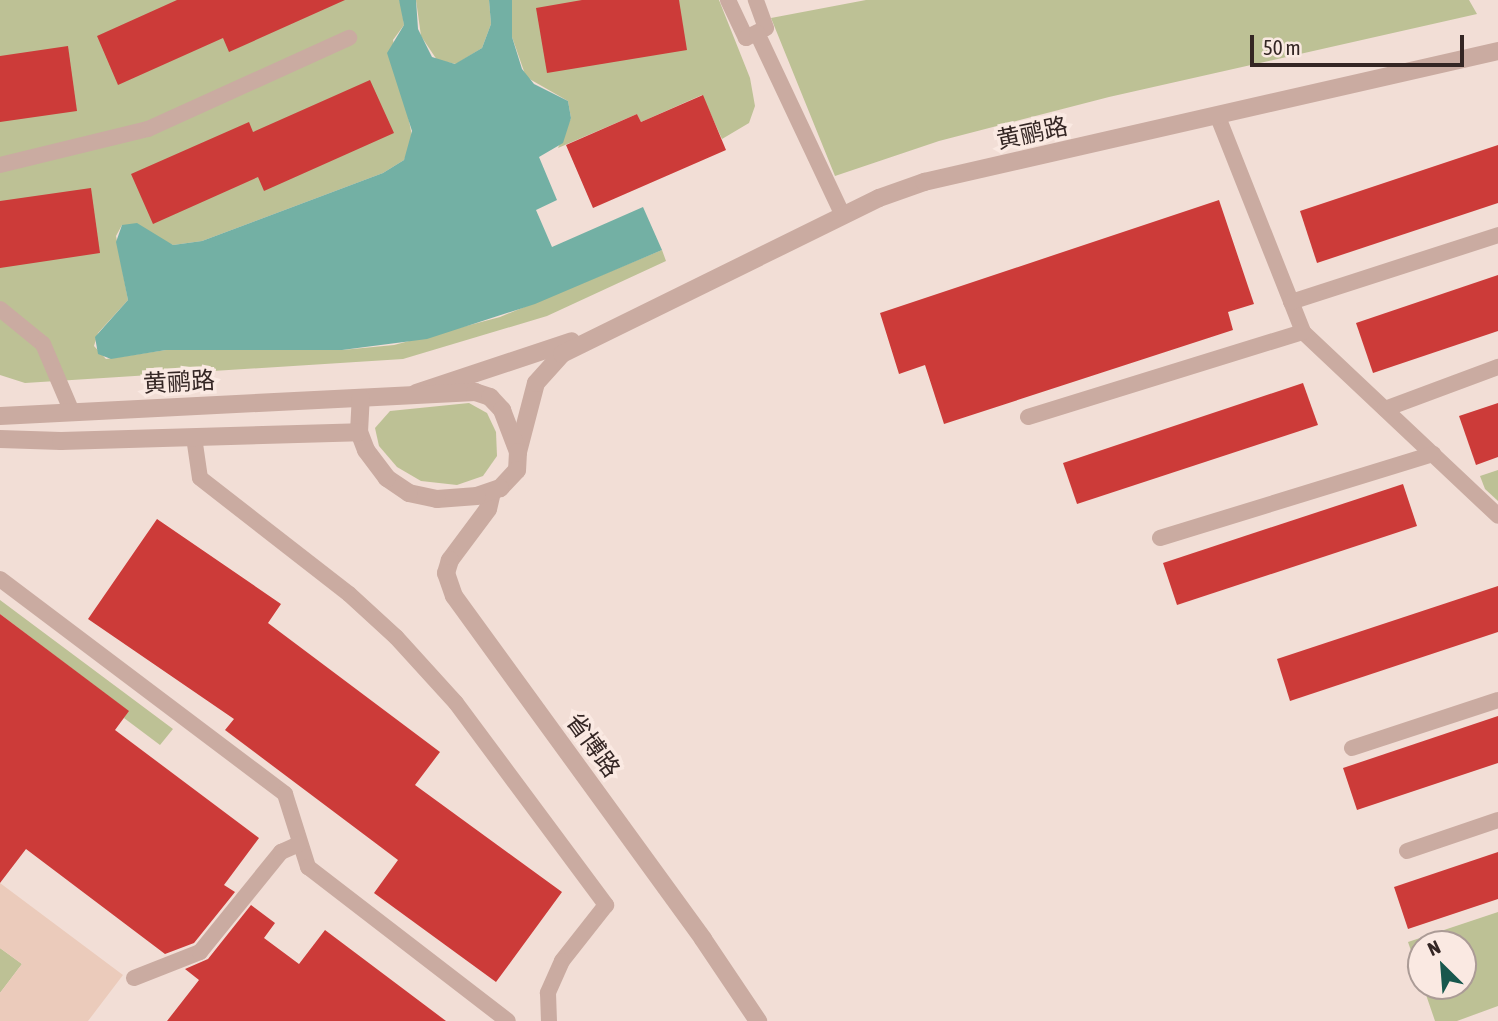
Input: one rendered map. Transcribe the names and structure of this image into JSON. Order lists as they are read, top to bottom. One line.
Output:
{"streets":{"street":["黄鹂路","省博路"]},"crossings":[["黄鹂路","省博路"]],"scale_bar":"50 m","north":"top left"}
